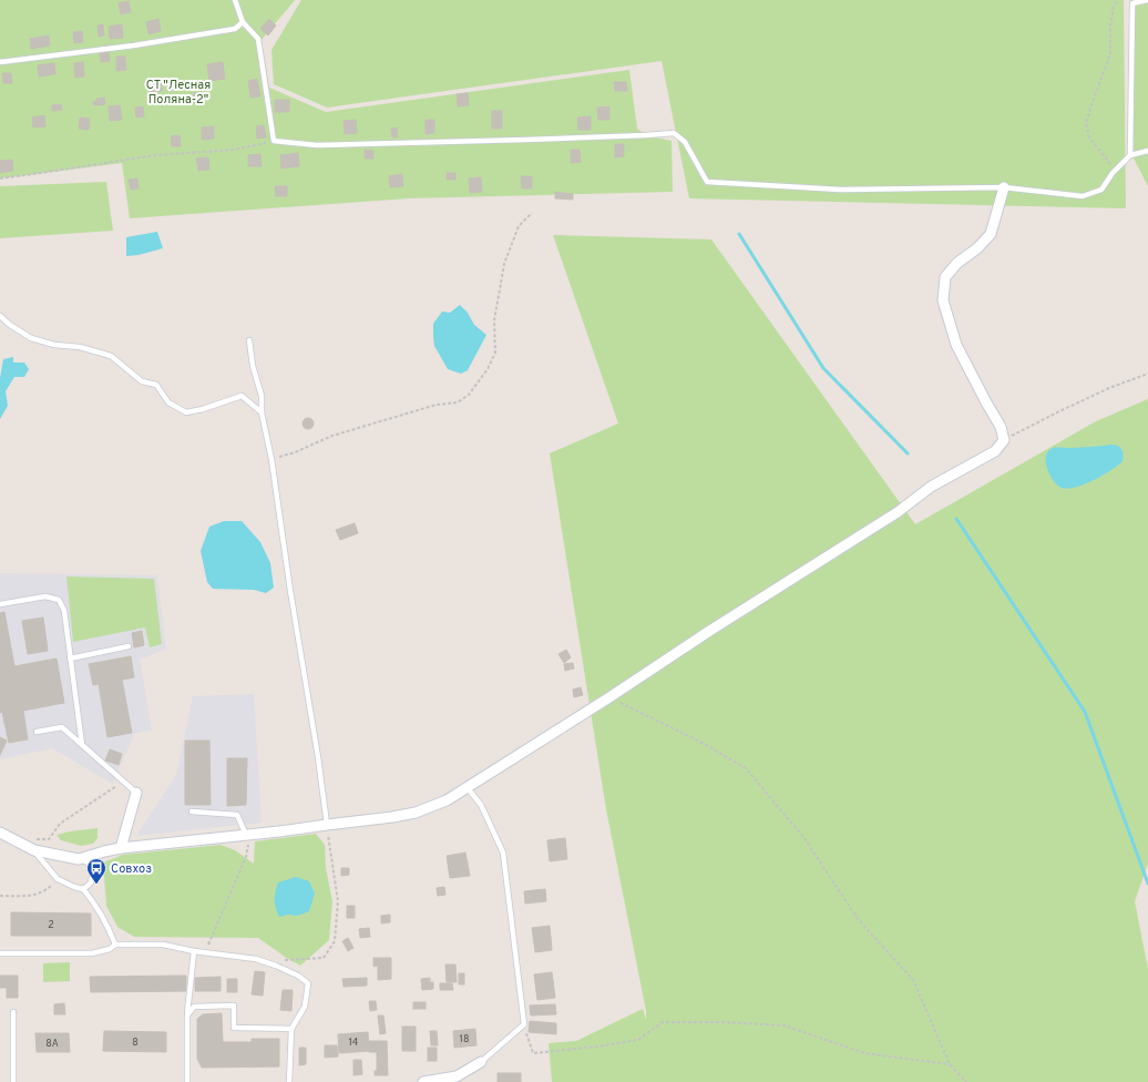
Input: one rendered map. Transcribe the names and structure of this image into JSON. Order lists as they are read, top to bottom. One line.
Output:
{"parks":["СТ \"Лесная Поляна-2\""],"places":{"bus stop":["Совхоз"]},"house_numbers":["2","18","8","14","8А"]}
